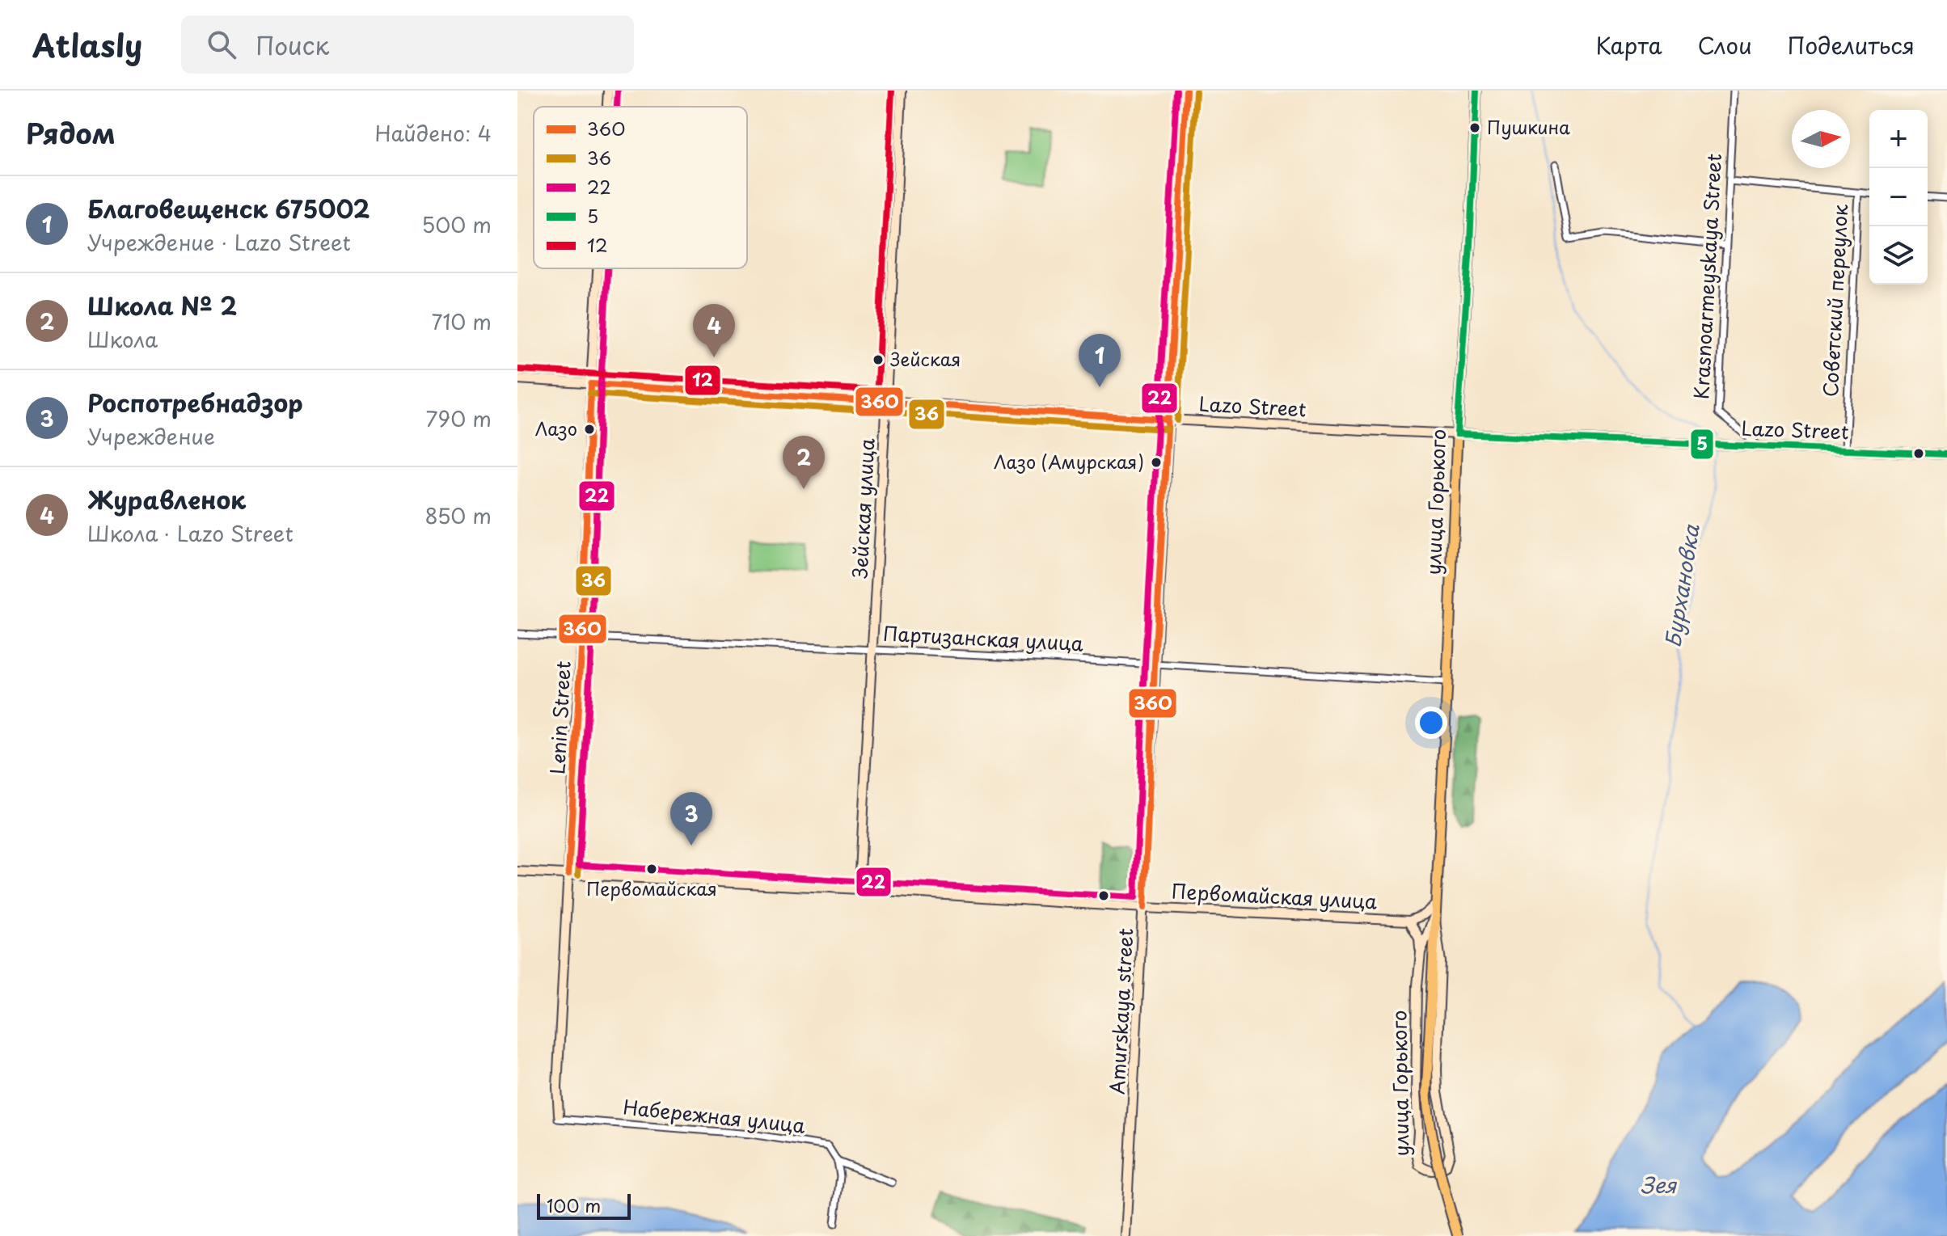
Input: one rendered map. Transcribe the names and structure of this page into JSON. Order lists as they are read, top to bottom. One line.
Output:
{"streets":{"main road":["улица Горького"],"street":["Krasnoarmeyskaya Street","Советский переулок","Lazo Street","Зейская улица","Партизанская улица","Lenin Street","Первомайская улица","Amurskaya street","Набережная улица"]},"crossings":[["Krasnoarmeyskaya Street","Lazo Street"],["Советский переулок","Lazo Street"],["Lazo Street","улица Горького"],["Lazo Street","Зейская улица"],["Lazo Street","Lenin Street"],["Lazo Street","Amurskaya street"],["улица Горького","Партизанская улица"],["Зейская улица","Партизанская улица"],["Зейская улица","Первомайская улица"],["Партизанская улица","Lenin Street"],["Партизанская улица","Amurskaya street"],["Lenin Street","Первомайская улица"],["Lenin Street","Набережная улица"],["Первомайская улица","Amurskaya street"]],"water":["Бурхановка","Зея"],"places":["Пушкина","Зейская","Лазо","Лазо (Амурская)","Первомайская"],"lines":["transit line 36О","transit line 22","transit line 5","transit line 12","transit line 36"],"legend":["36О","36","22","5","12"],"scale_bar":"100 m","north":"right","page":{"header":"Atlasly","search":"Поиск","nav":["Карта","Слои","Поделиться"],"heading":["Рядом","Найдено: 4"],"map_buttons":["+","−"],"list":[{"mark":"1","name":"Благовещенск 675002","note":"Учреждение · Lazo Street","value":"500 m"},{"mark":"2","name":"Школа № 2","note":"Школа","value":"710 m"},{"mark":"3","name":"Роспотребнадзор","note":"Учреждение","value":"790 m"},{"mark":"4","name":"Журавленок","note":"Школа · Lazo Street","value":"850 m"}],"pins":["4","1","2","3"],"scale":"100 m"}}
